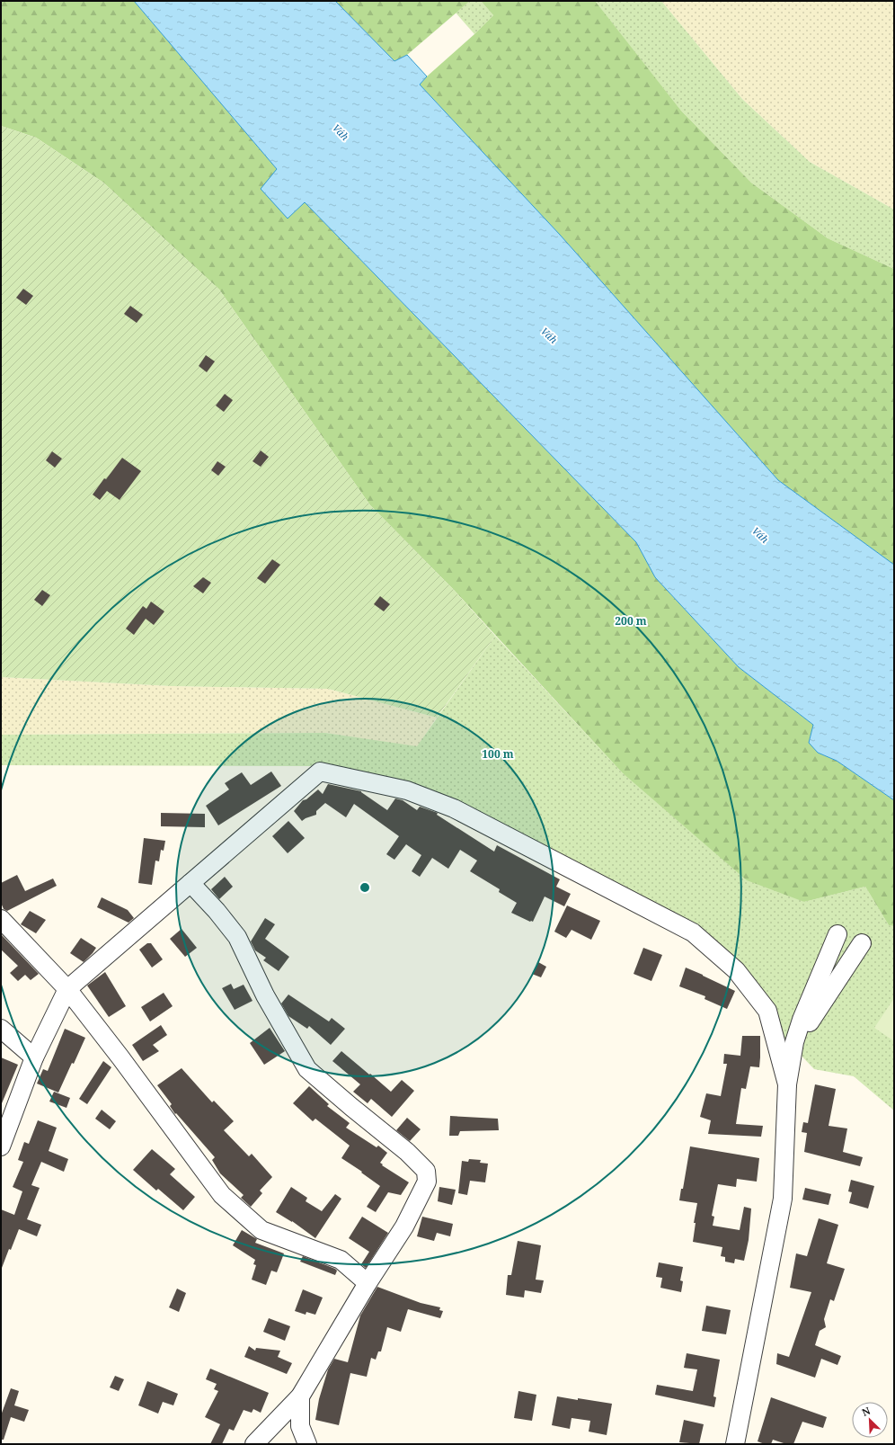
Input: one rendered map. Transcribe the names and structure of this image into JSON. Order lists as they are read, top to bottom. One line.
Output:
{"water":["Váh"],"north":"top left","rings":["200 m","100 m"]}
